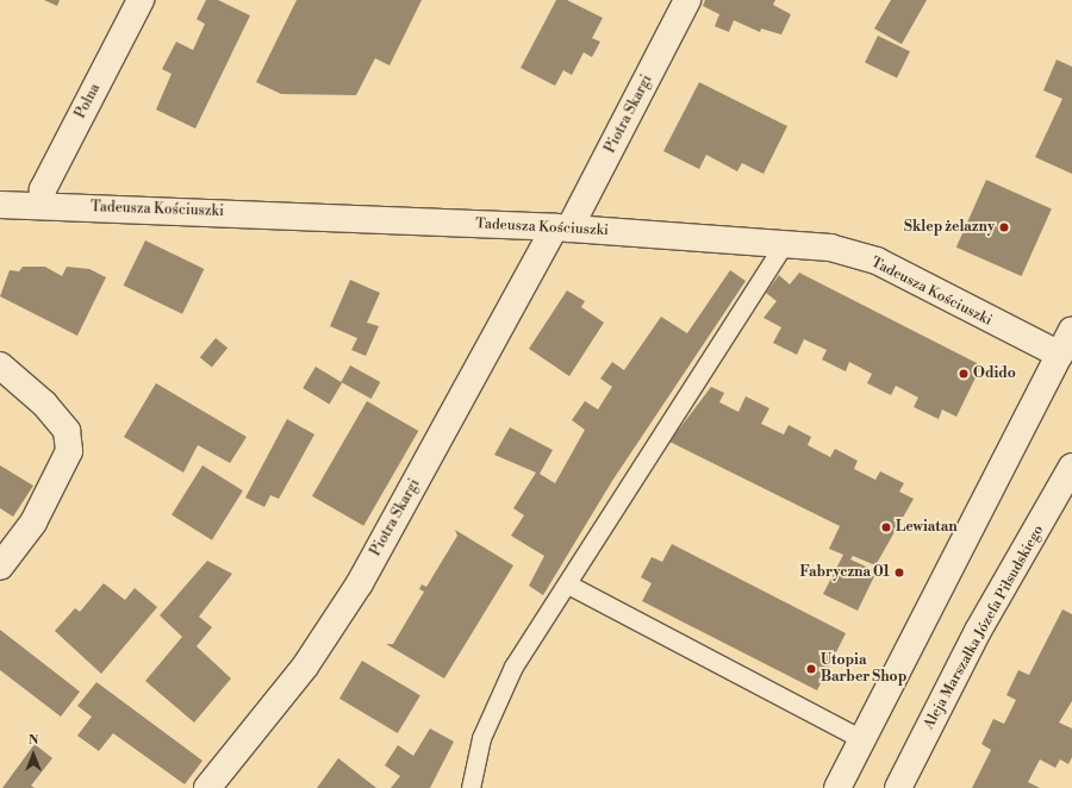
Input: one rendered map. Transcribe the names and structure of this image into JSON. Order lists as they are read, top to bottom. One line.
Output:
{"streets":{"street":["Polna","Piotra Skargi","Tadeusza Kościuszki","Aleja Marszałka Józefa Piłsudskiego"]},"crossings":[["Polna","Tadeusza Kościuszki"],["Piotra Skargi","Tadeusza Kościuszki"]],"places":["Sklep żelazny","Odido","Lewiatan","Fabryczna 01","Utopia Barber Shop"],"north":"top"}
